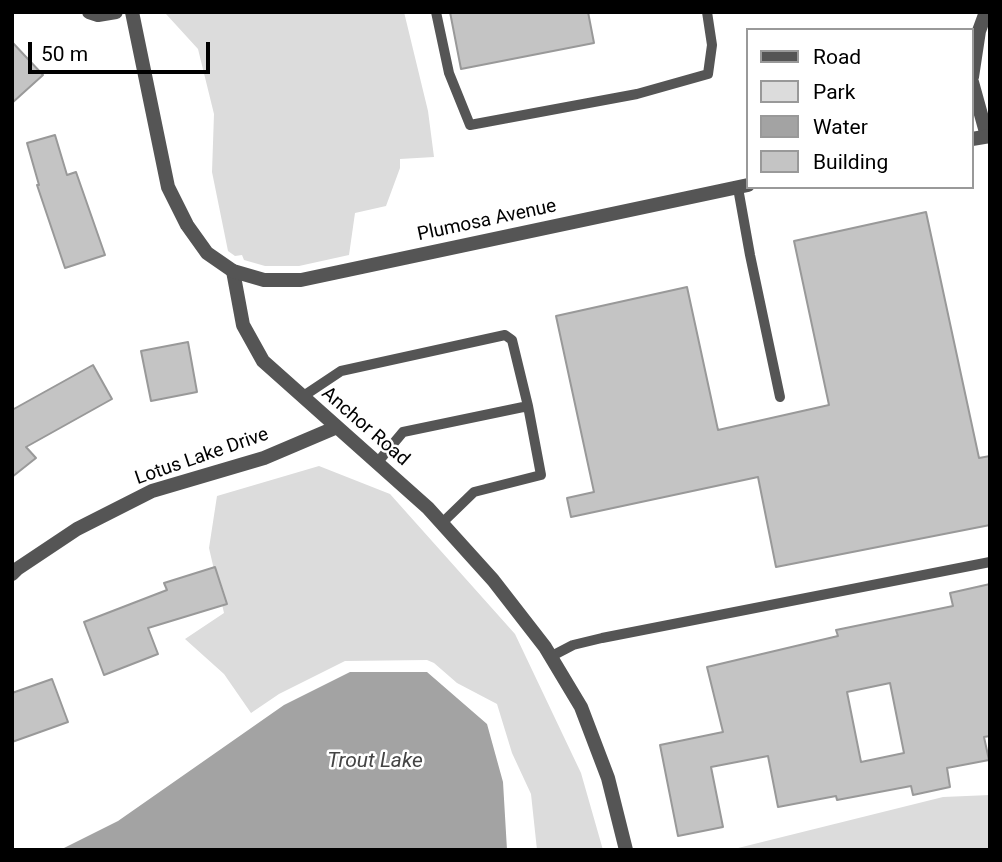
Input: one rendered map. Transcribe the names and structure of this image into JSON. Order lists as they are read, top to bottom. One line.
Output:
{"streets":{"street":["Plumosa Avenue","Anchor Road","Lotus Lake Drive"]},"crossings":[["Plumosa Avenue","Anchor Road"],["Anchor Road","Lotus Lake Drive"]],"water":["Trout Lake"],"legend":["Road","Park","Water","Building"],"scale_bar":"50 m"}
